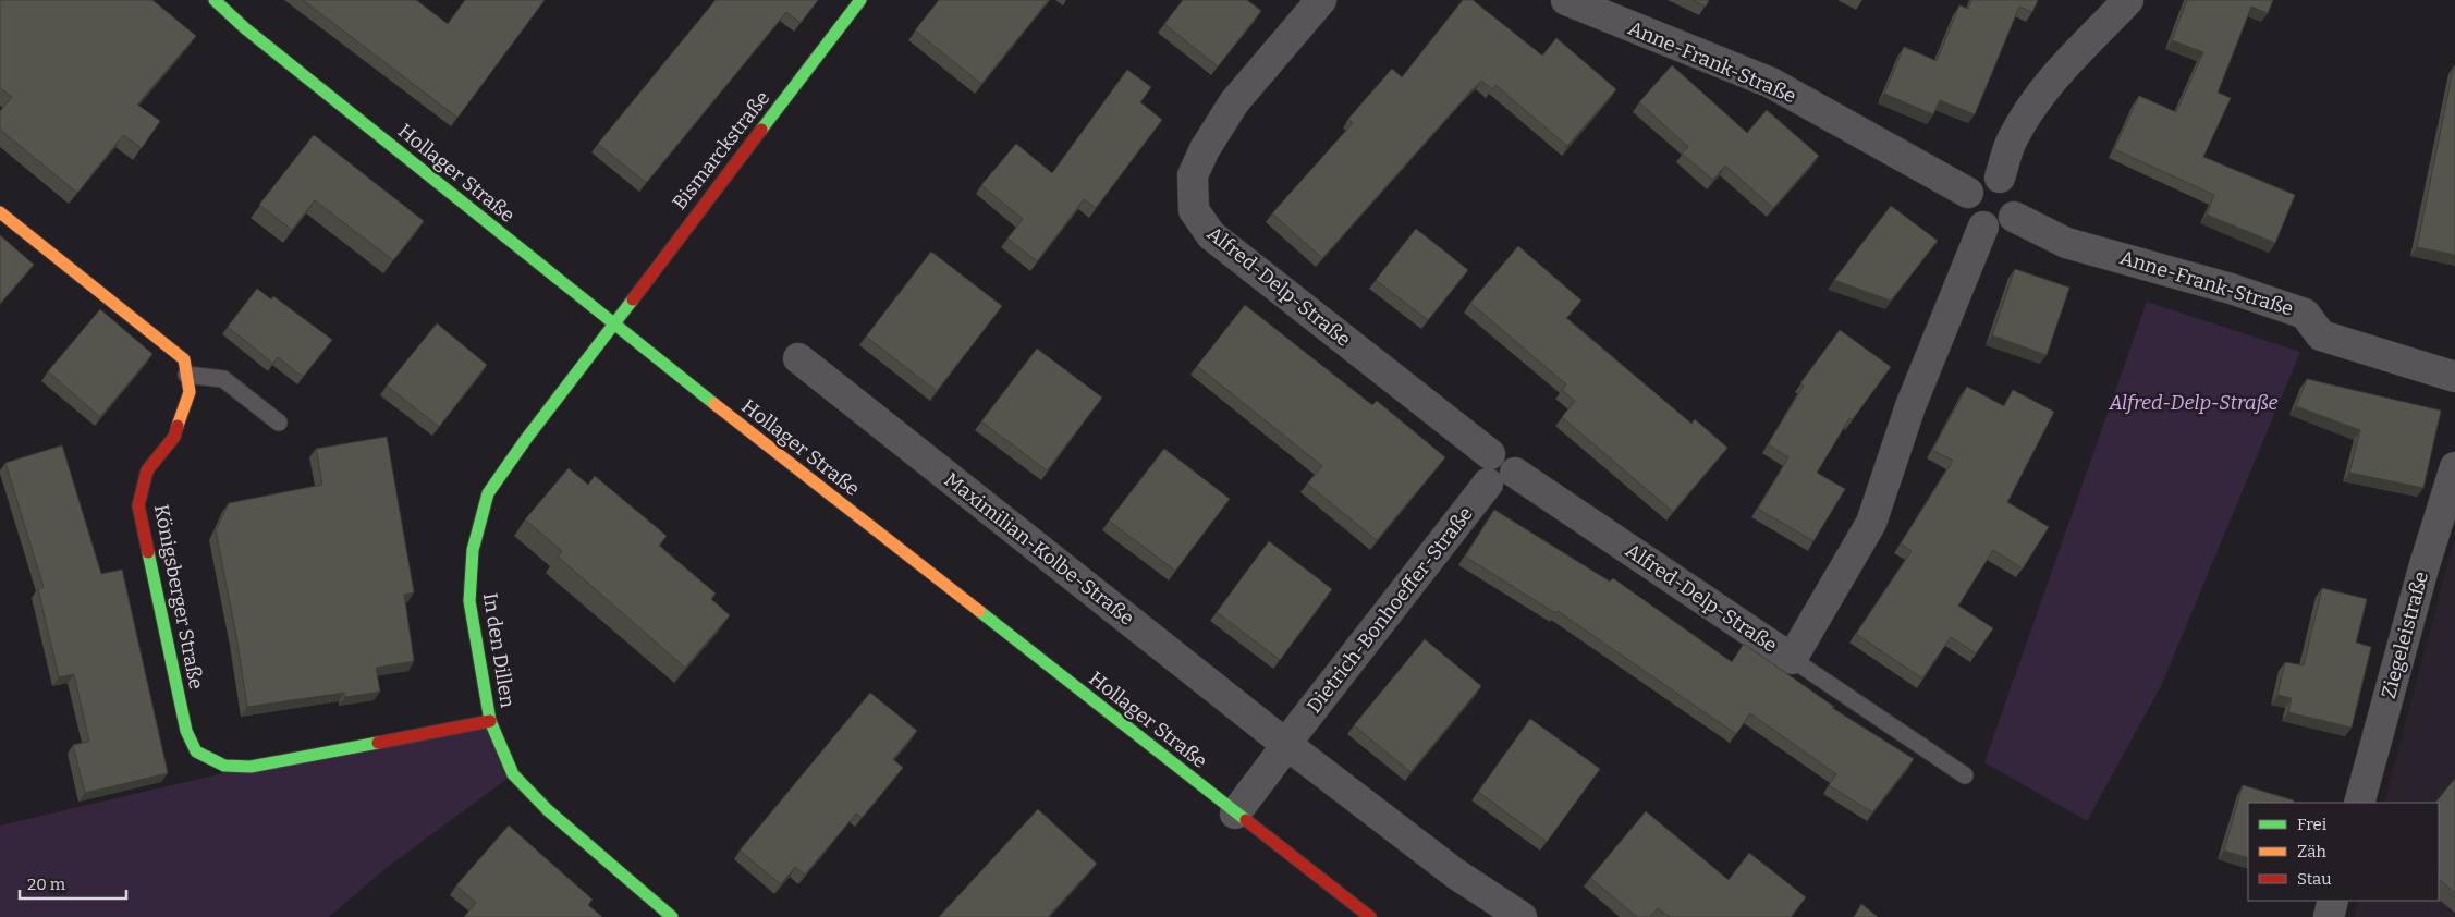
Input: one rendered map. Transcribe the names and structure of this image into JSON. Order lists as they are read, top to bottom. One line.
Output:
{"streets":{"street":["Anne-Frank-Straße","Bismarckstraße","Hollager Straße","Alfred-Delp-Straße","Maximilian-Kolbe-Straße","Königsberger Straße","Dietrich-Bonhoeffer-Straße","Ziegeleistraße","In den Dillen"]},"crossings":[["Anne-Frank-Straße","Alfred-Delp-Straße"],["Bismarckstraße","Hollager Straße"],["Bismarckstraße","In den Dillen"],["Hollager Straße","Dietrich-Bonhoeffer-Straße"],["Hollager Straße","In den Dillen"],["Alfred-Delp-Straße","Dietrich-Bonhoeffer-Straße"],["Maximilian-Kolbe-Straße","Dietrich-Bonhoeffer-Straße"],["Königsberger Straße","In den Dillen"]],"parks":["Alfred-Delp-Straße"],"legend":["Frei","Zäh","Stau"],"scale_bar":"20 m"}
